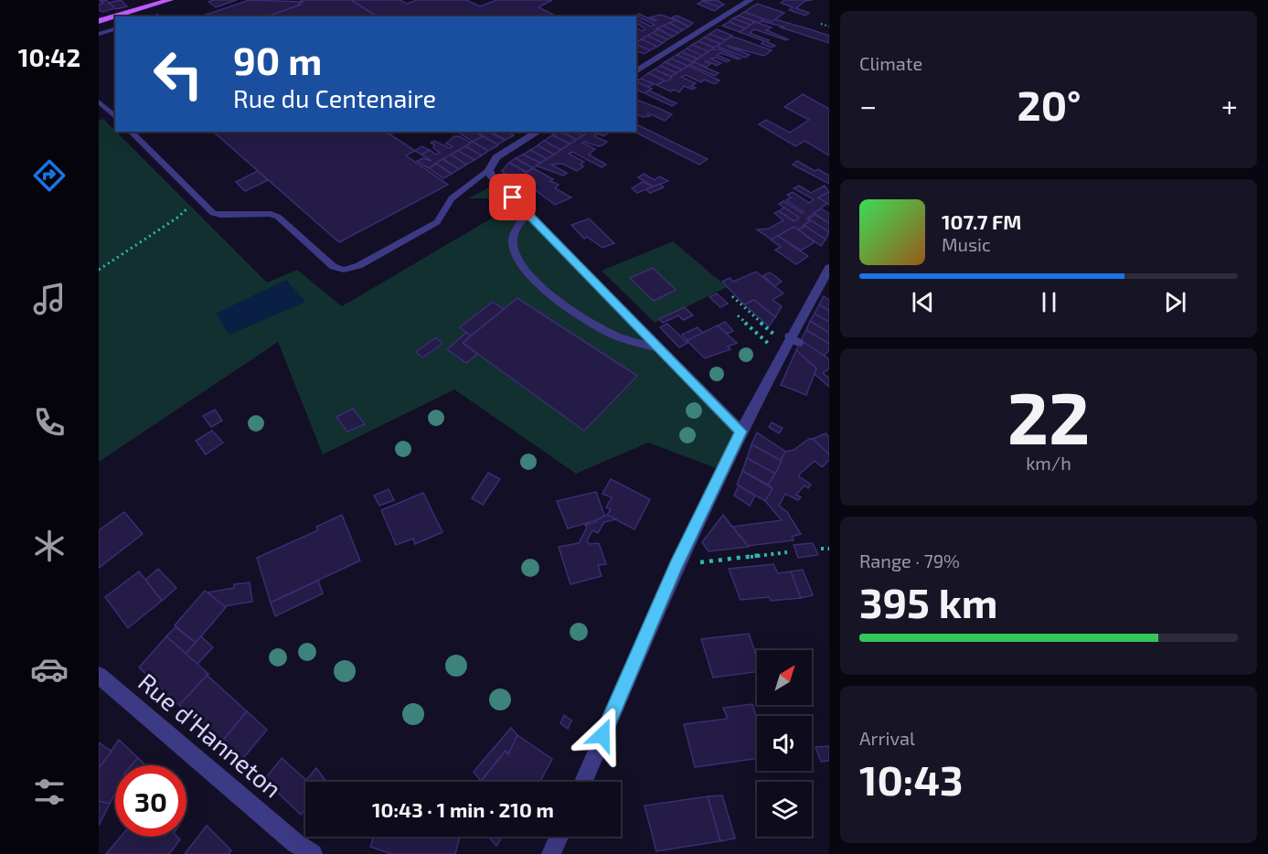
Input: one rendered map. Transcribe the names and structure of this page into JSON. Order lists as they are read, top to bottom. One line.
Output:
{"streets":{"street":["Rue d'Hanneton"]},"north":"top right","page":{"tabs":"10:42","tile":["Climate",["22","km/h"],["Range · 79%","395 km"],["Arrival","10:43"]],"turn":["90 m","Rue du Centenaire"],"heat":["−","20°","+"],"song":["107.7 FM","Music"],"limit":"30","trip":"10:43 · 1 min · 210 m"}}
